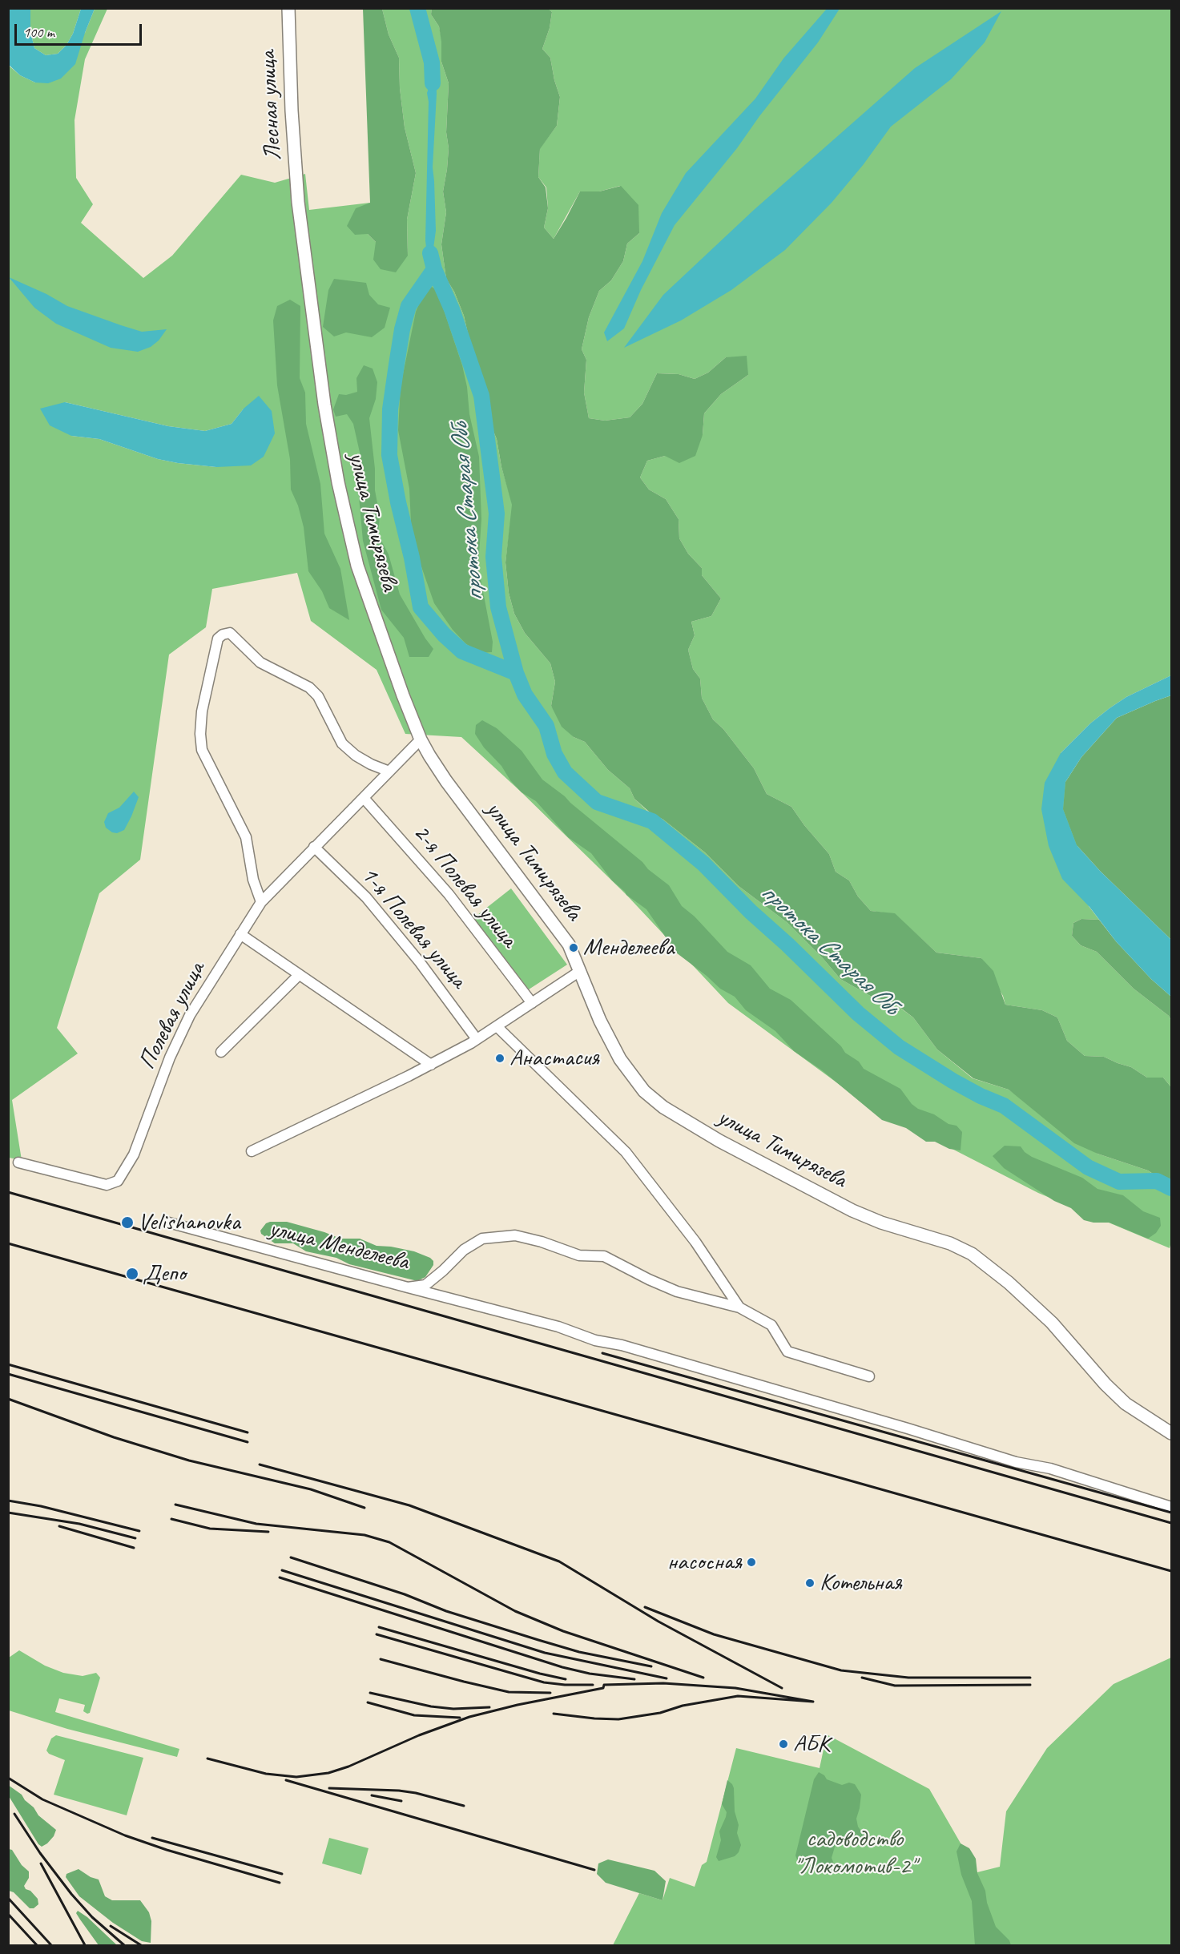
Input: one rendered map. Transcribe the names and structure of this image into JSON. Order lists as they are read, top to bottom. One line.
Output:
{"streets":{"street":["Лесная улица","улица Тимирязева","2-я Полевая улица","1-я Полевая улица","Полевая улица","улица Менделеева"]},"crossings":[["Лесная улица","улица Тимирязева"],["улица Тимирязева","Полевая улица"],["2-я Полевая улица","Полевая улица"],["1-я Полевая улица","Полевая улица"]],"water":["протока Старая Обь"],"parks":["садоводство \"Локомотив-2\""],"places":["Менделеева","Анастасия","Velishanovka","Депо","насосная","Котельная","АБК"],"scale_bar":"100 m"}
